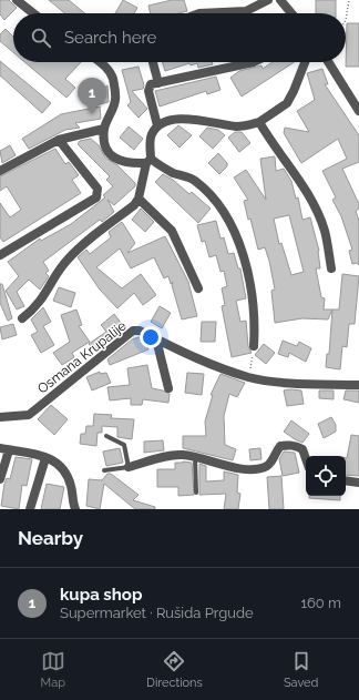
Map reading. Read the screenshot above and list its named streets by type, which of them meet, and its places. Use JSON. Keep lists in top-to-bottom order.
{
  "streets": {
    "street": ["Osmana Krupalije"]
  },
  "page": {
    "search": "Search here",
    "pins": "1",
    "heading": "Nearby",
    "list": [
      {
        "mark": "1",
        "name": "kupa shop",
        "note": "Supermarket · Rušida Prgude",
        "value": "160 m"
      }
    ],
    "nav": ["Map", "Directions", "Saved"]
  }
}
